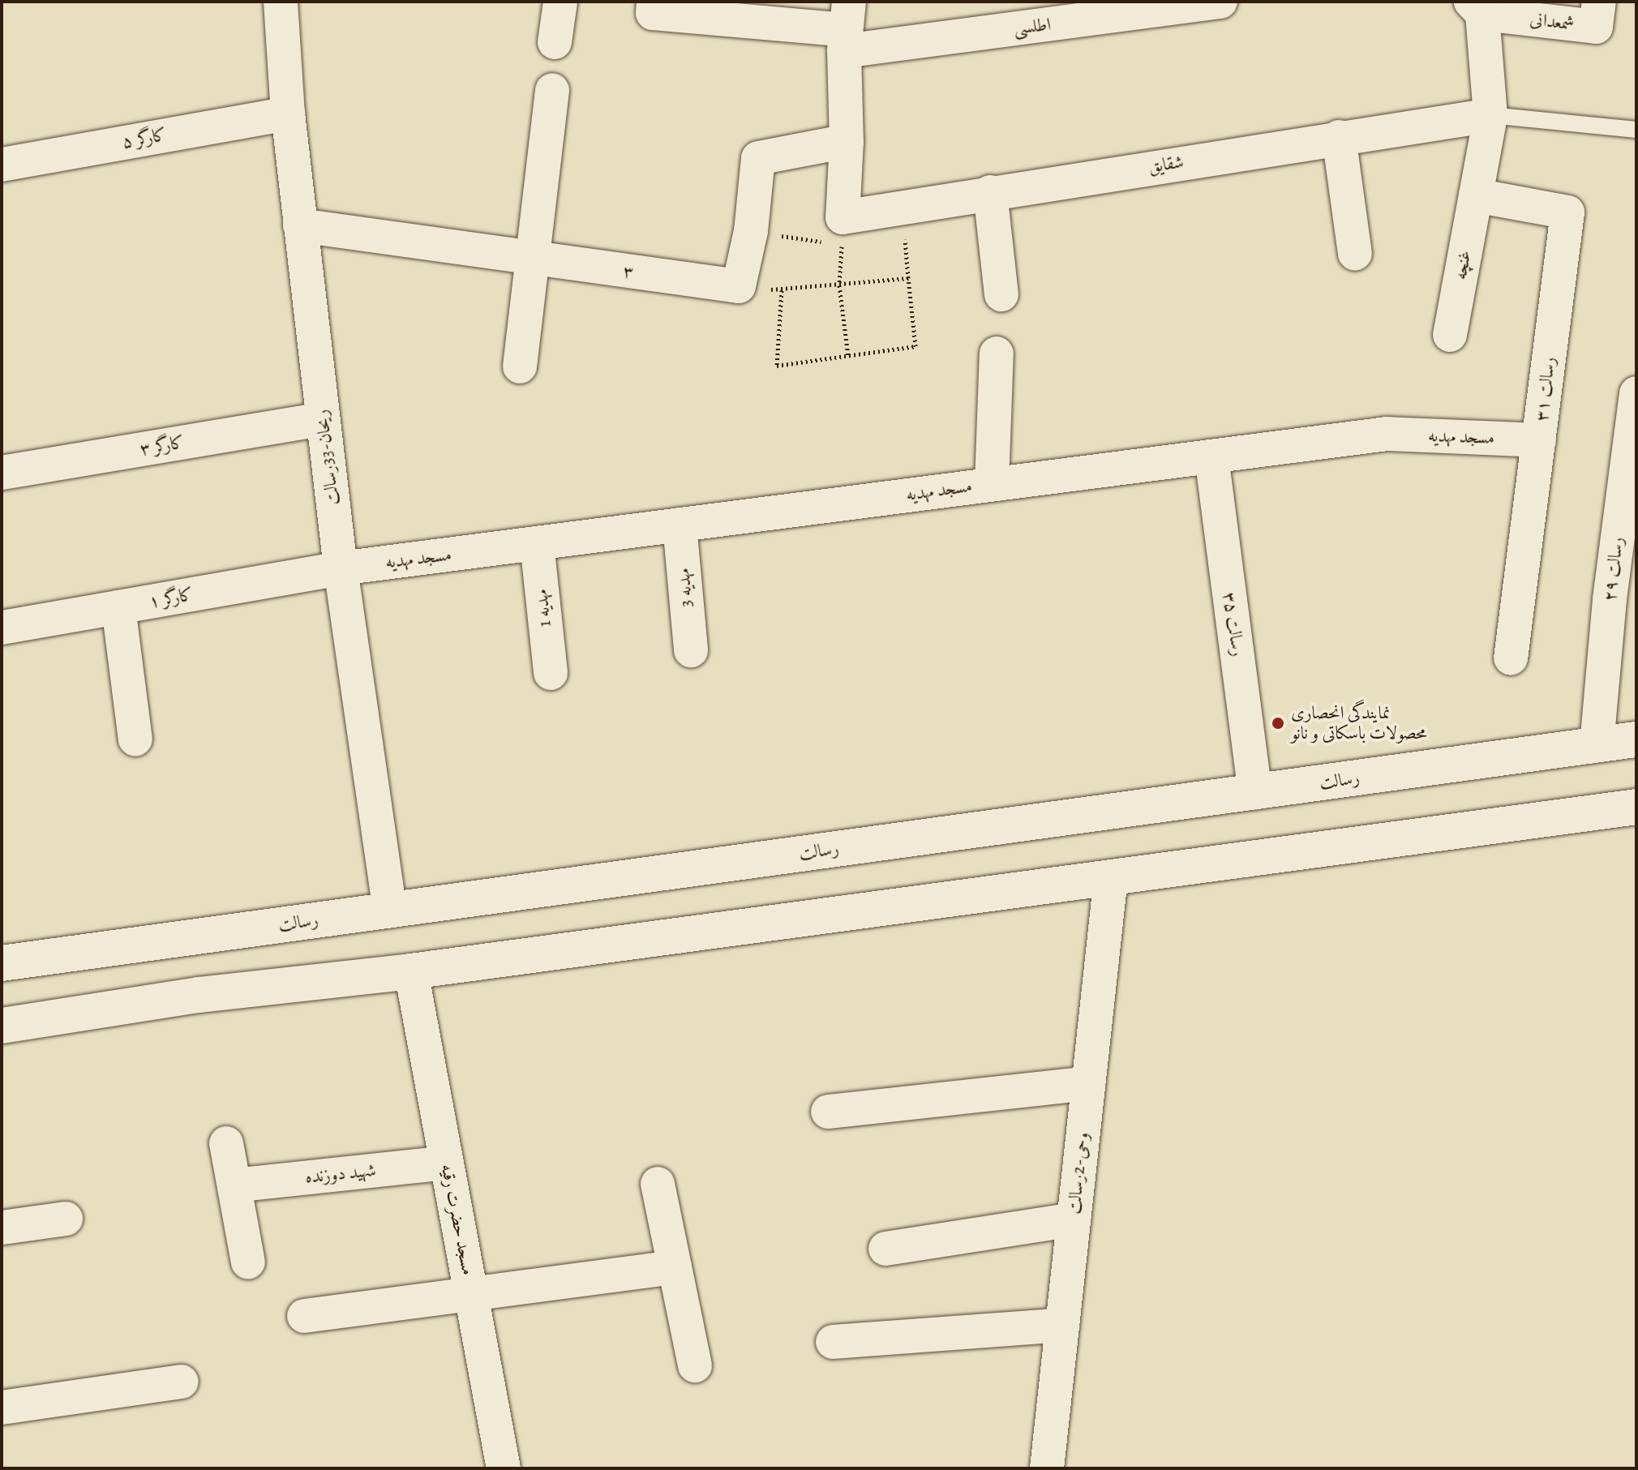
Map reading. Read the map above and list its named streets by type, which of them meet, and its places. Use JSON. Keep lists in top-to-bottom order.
{
  "streets": {
    "main road": ["رسالت"],
    "street": [
      "شمعدانی",
      "اطلسی",
      "کارگر ۵",
      "شقایق",
      "غنچه",
      "۳",
      "رسالت ۳۱",
      "مسجد مهدیه",
      "کارگر ۳",
      "ریحان-33رسالت",
      "رسالت ۲۹",
      "مهدیه 3",
      "کارگر ۱",
      "مهدیه 1",
      "رسالت ۳۵",
      "وحی-2رسالت",
      "شهید دوزنده",
      "مسجد حضرت رقیه"
    ]
  },
  "crossings": [
    ["شمعدانی", "غنچه"],
    ["کارگر ۵", "ریحان-33رسالت"],
    ["شقایق", "غنچه"],
    ["غنچه", "رسالت ۳۱"],
    ["۳", "ریحان-33رسالت"],
    ["رسالت ۳۱", "مسجد مهدیه"],
    ["مسجد مهدیه", "ریحان-33رسالت"],
    ["مسجد مهدیه", "مهدیه 3"],
    ["مسجد مهدیه", "کارگر ۱"],
    ["مسجد مهدیه", "مهدیه 1"],
    ["مسجد مهدیه", "رسالت ۳۵"],
    ["کارگر ۳", "ریحان-33رسالت"],
    ["ریحان-33رسالت", "کارگر ۱"],
    ["ریحان-33رسالت", "رسالت"],
    ["رسالت ۲۹", "رسالت"],
    ["رسالت ۳۵", "رسالت"],
    ["شهید دوزنده", "مسجد حضرت رقیه"]
  ],
  "places": ["نمایندگی انحصاری محصولات باسکاتی و نانو"]
}
